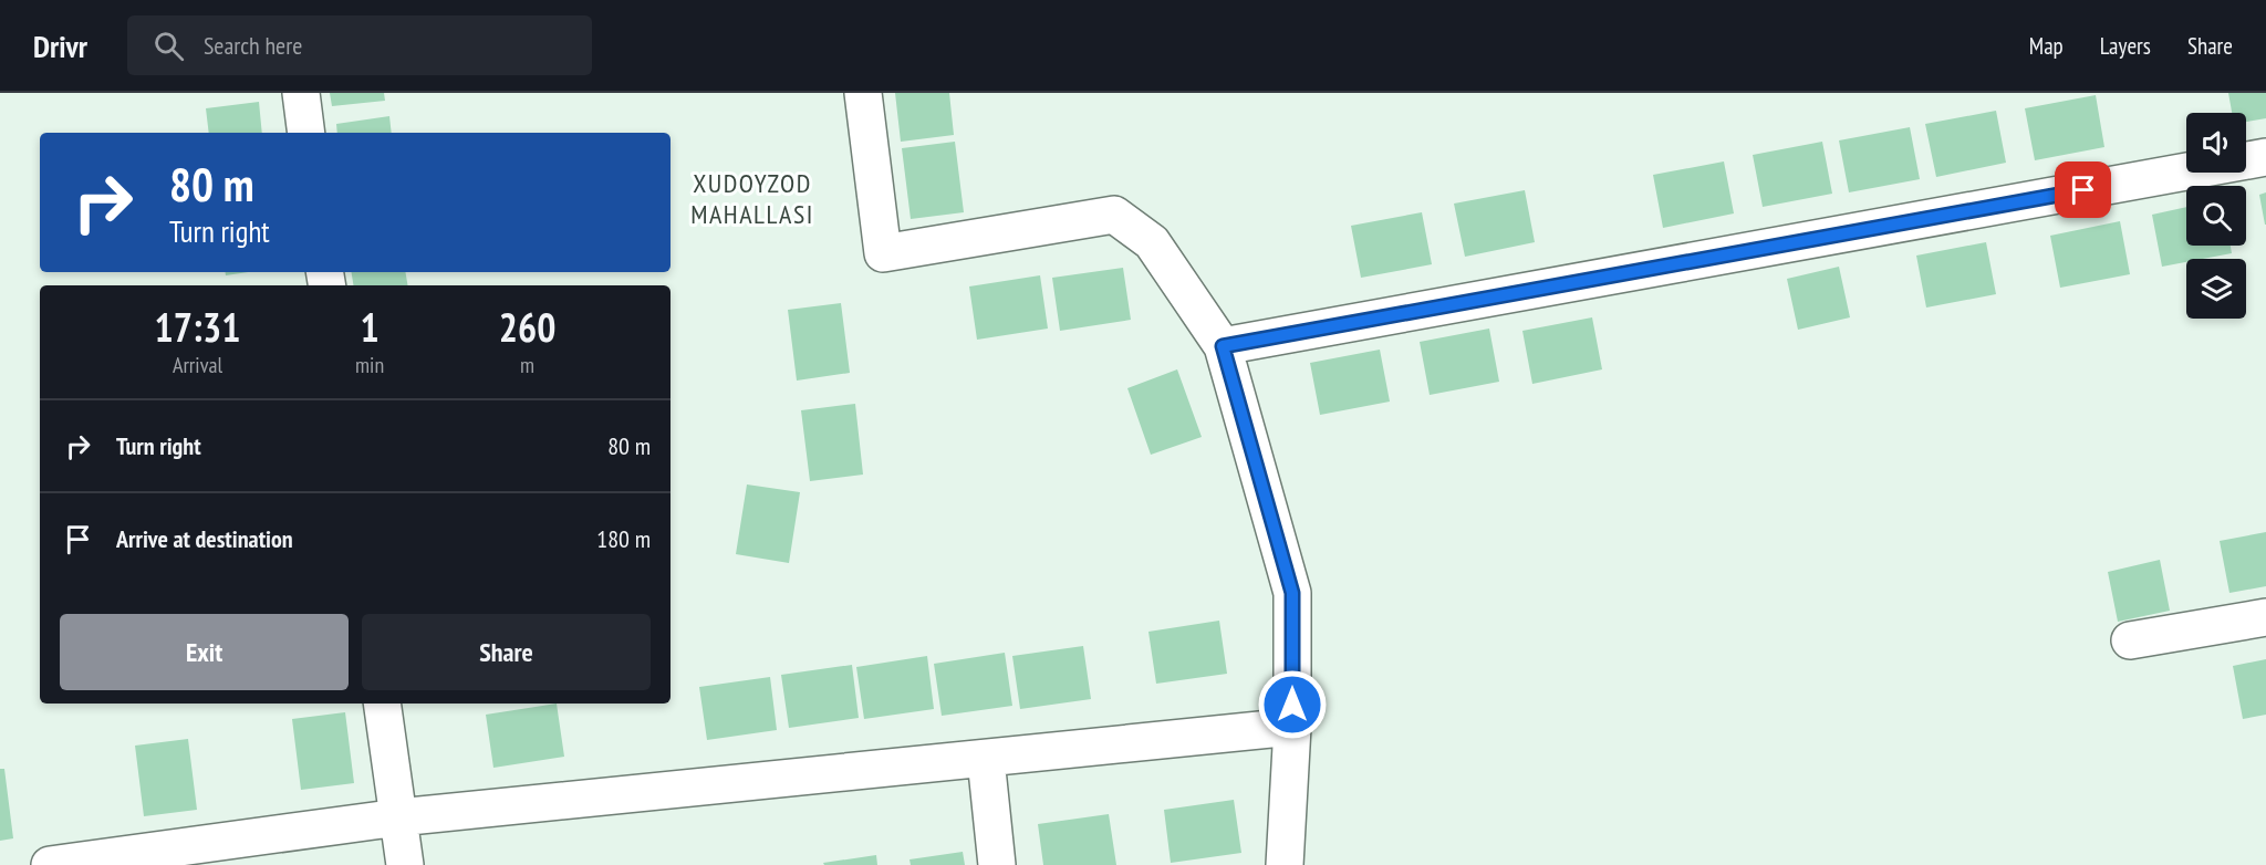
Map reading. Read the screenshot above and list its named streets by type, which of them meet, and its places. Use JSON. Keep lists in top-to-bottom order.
{
  "districts": ["XUDOYZOD MAHALLASI"],
  "page": {
    "header": "Drivr",
    "search": "Search here",
    "nav": ["Map", "Layers", "Share"],
    "turn": ["80 m", "Turn right"],
    "eta": [
      "17:31",
      "Arrival",
      "1",
      "min",
      "260",
      "m"
    ],
    "list": [
      {
        "name": "Turn right",
        "value": "80 m"
      },
      {
        "name": "Arrive at destination",
        "value": "180 m"
      }
    ],
    "buttons": ["Exit", "Share"]
  }
}
